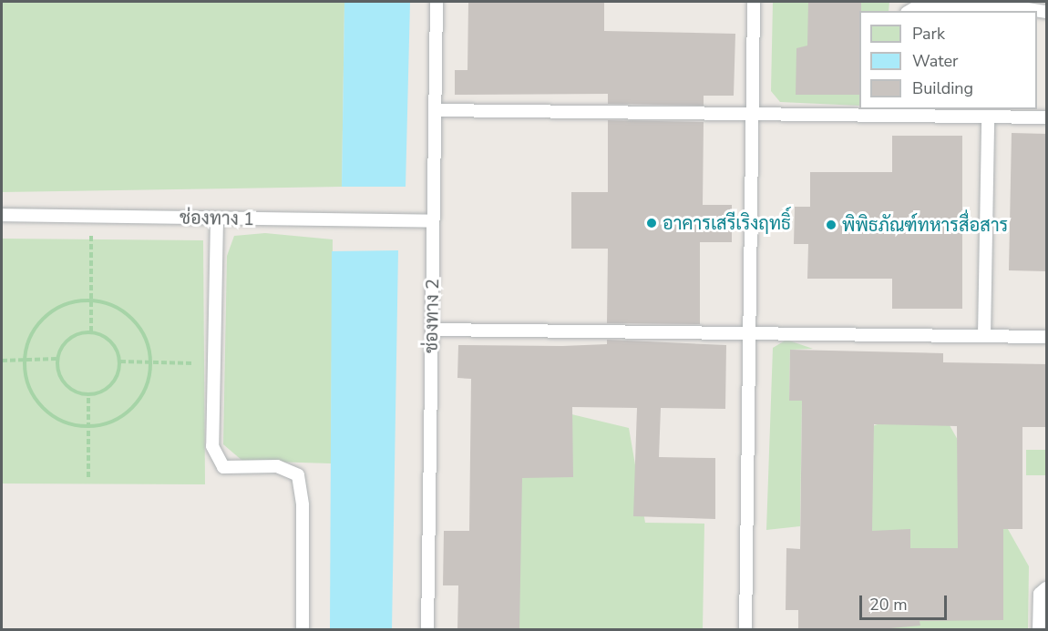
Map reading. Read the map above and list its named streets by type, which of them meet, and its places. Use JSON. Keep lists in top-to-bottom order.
{
  "streets": {
    "lane": ["ช่องทาง 1", "ช่องทาง 2"]
  },
  "crossings": [
    ["ช่องทาง 1", "ช่องทาง 2"]
  ],
  "places": ["อาคารเสรีเริงฤทธิ์", "พิพิธภัณฑ์ทหารสื่อสาร"],
  "legend": ["Park", "Water", "Building"],
  "scale_bar": "20 m"
}
